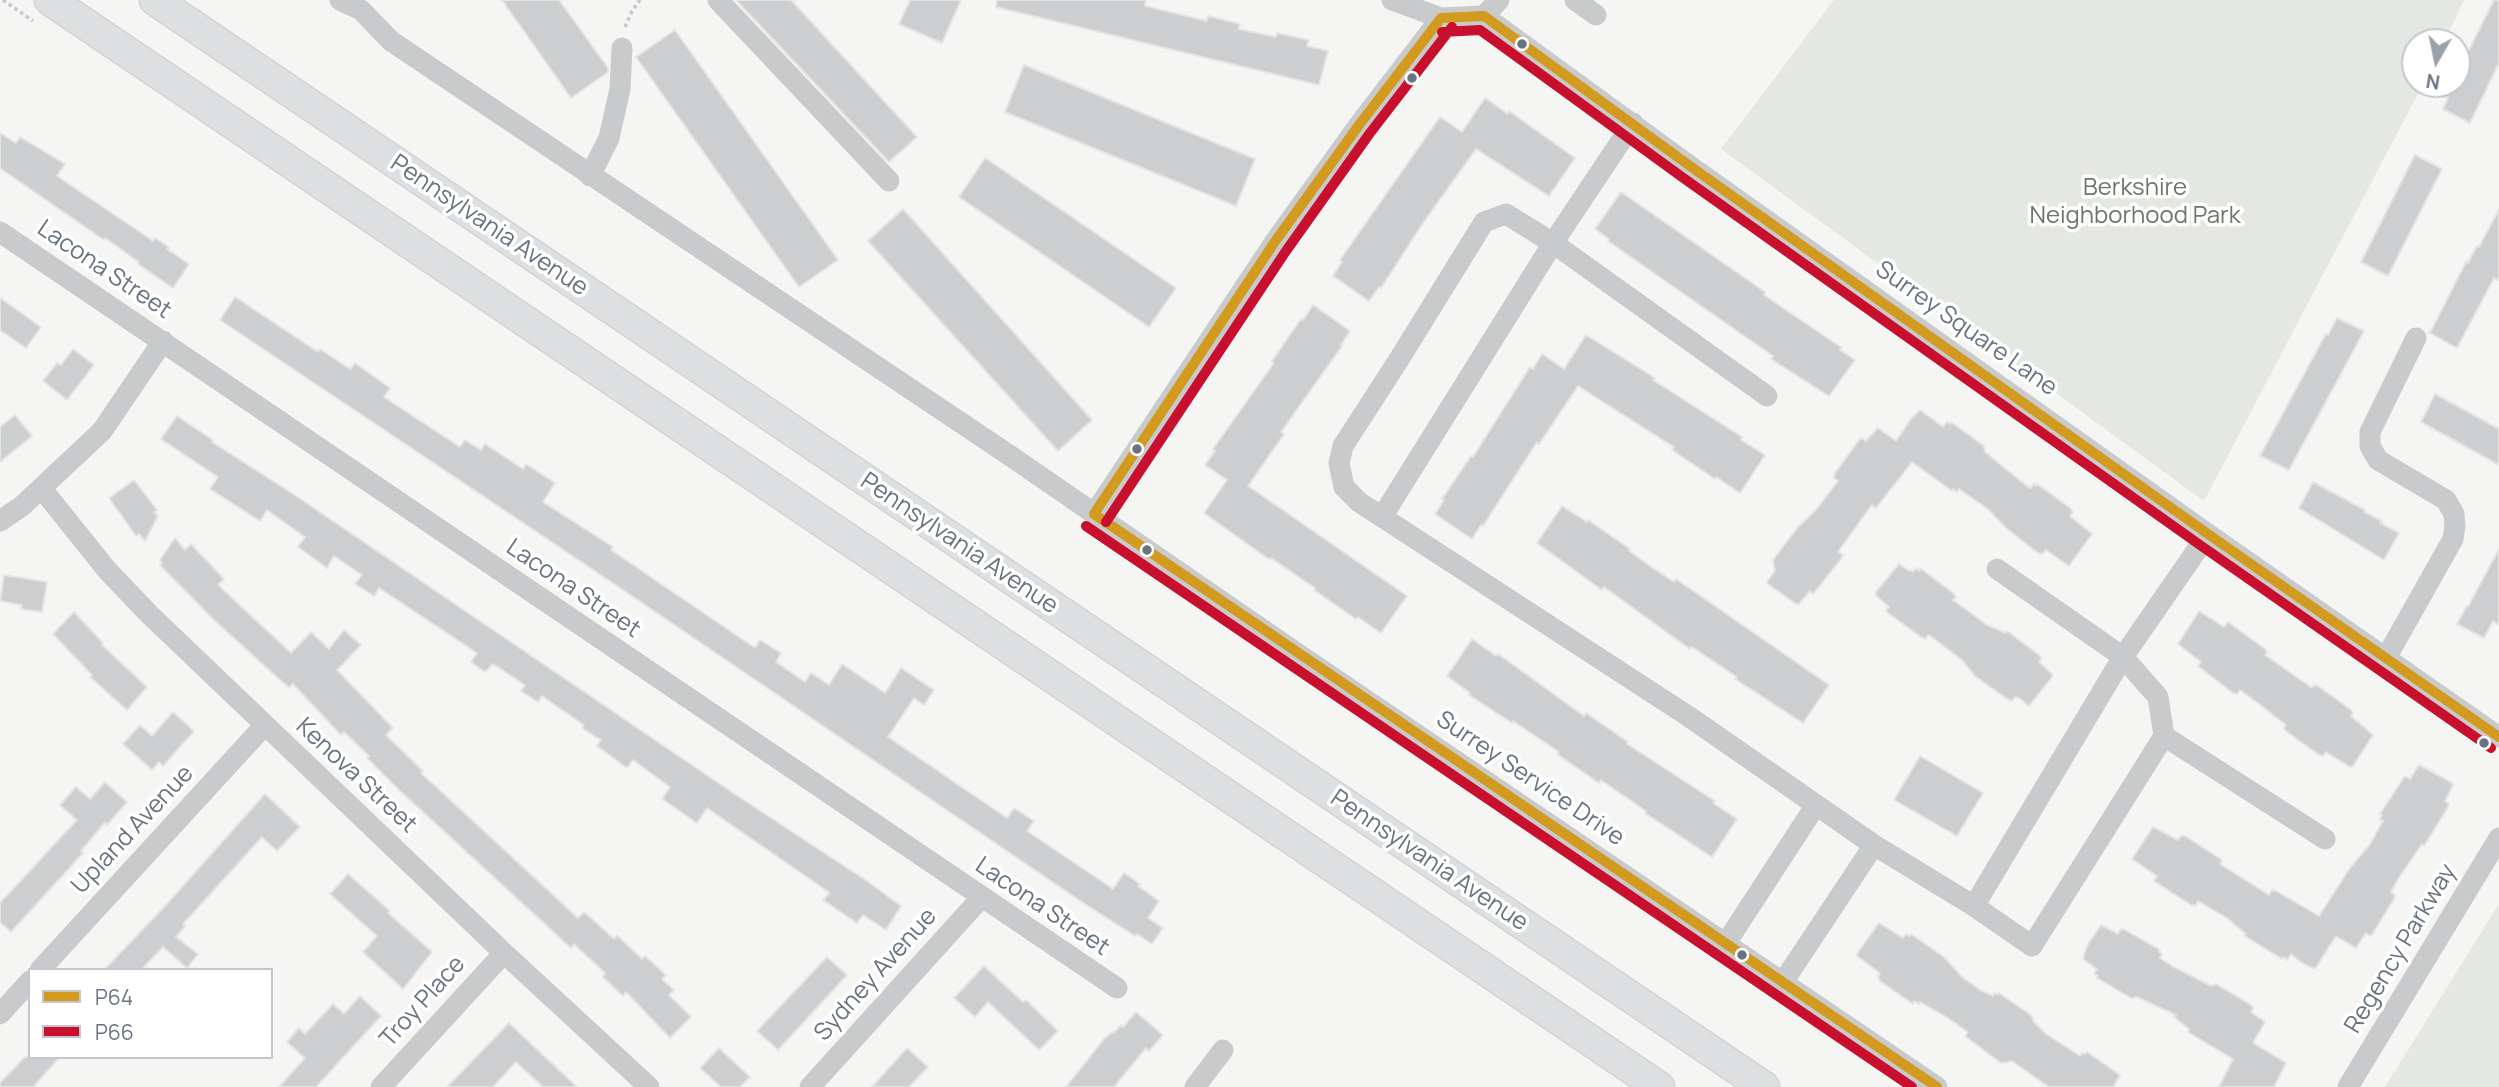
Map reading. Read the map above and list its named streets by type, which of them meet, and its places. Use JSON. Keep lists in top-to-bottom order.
{
  "streets": {
    "highway": ["Pennsylvania Avenue"],
    "street": [
      "Lacona Street",
      "Surrey Square Lane",
      "Kenova Street",
      "Surrey Service Drive",
      "Upland Avenue",
      "Regency Parkway",
      "Sydney Avenue",
      "Troy Place"
    ]
  },
  "crossings": [
    ["Lacona Street", "Sydney Avenue"],
    ["Kenova Street", "Upland Avenue"],
    ["Kenova Street", "Troy Place"]
  ],
  "parks": ["Berkshire Neighborhood Park"],
  "lines": ["transit line P64", "transit line P66"],
  "legend": ["P64", "P66"],
  "north": "bottom"
}
